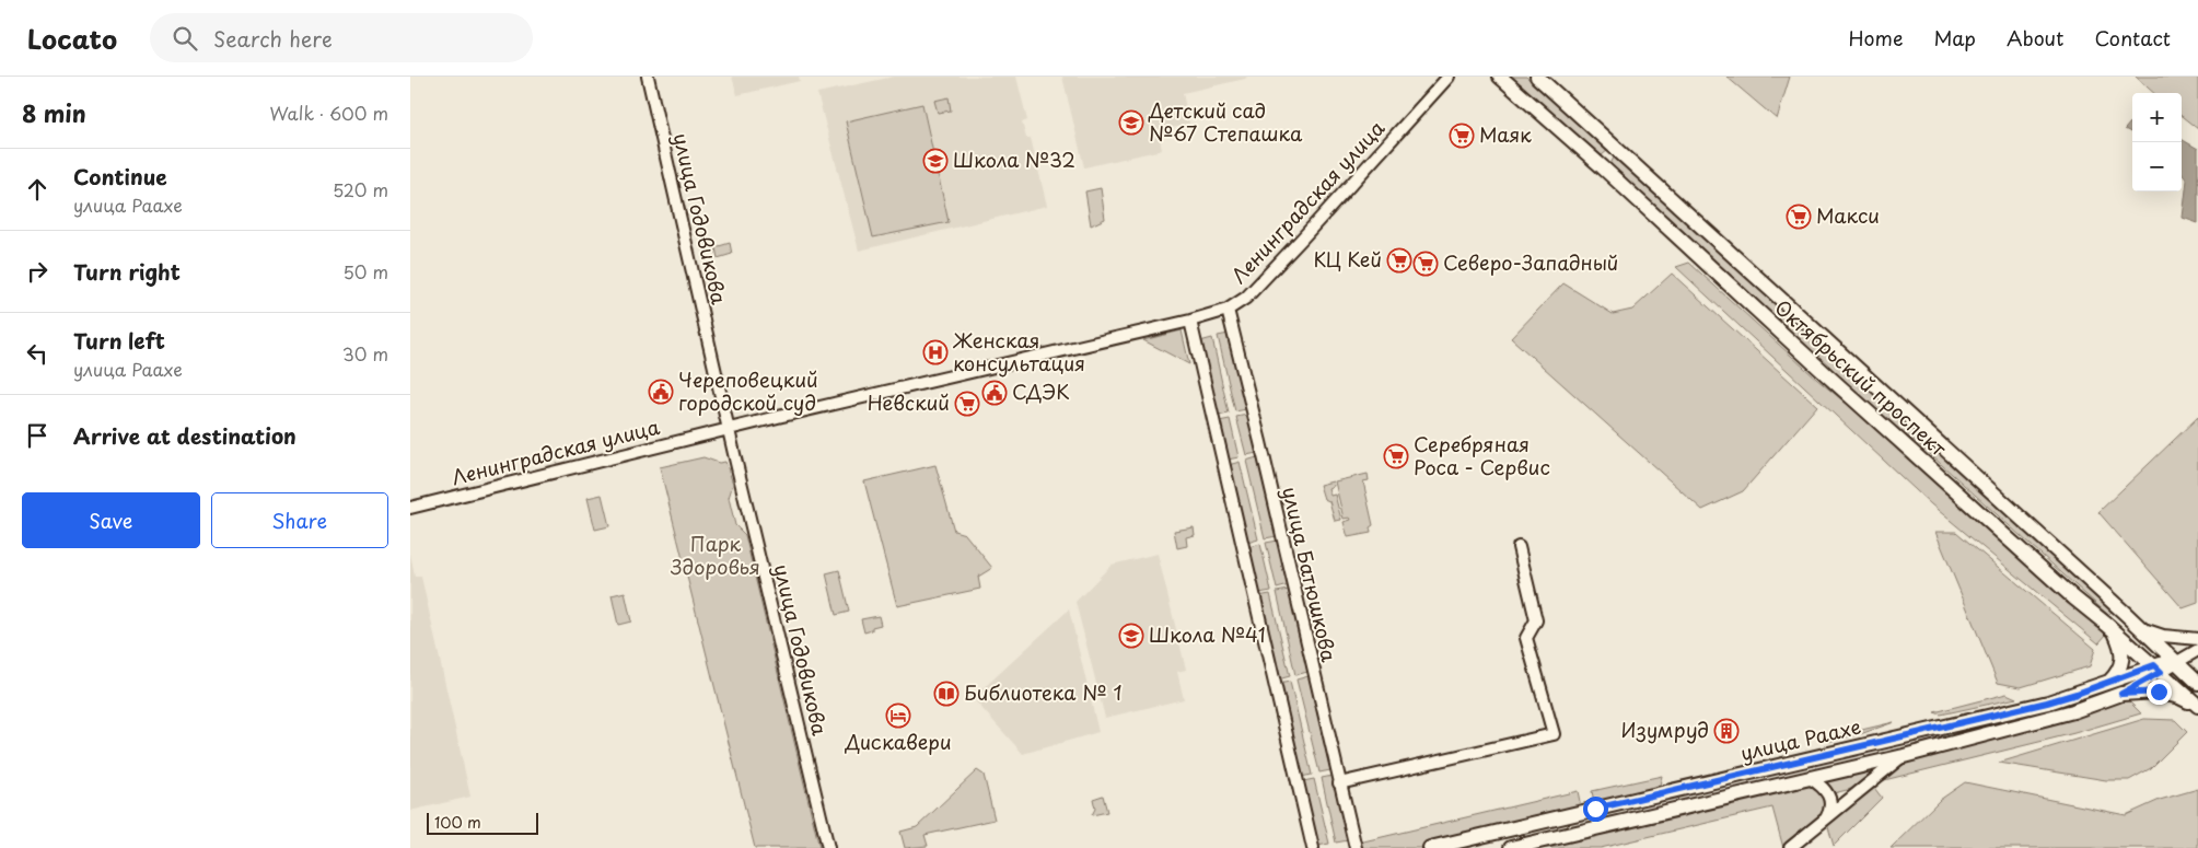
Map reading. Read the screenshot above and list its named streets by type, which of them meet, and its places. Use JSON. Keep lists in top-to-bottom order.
{
  "streets": {
    "main road": ["Октябрьский проспект", "улица Раахе"],
    "street": ["Ленинградская улица", "улица Годовикова", "улица Батюшкова"]
  },
  "crossings": [
    ["Ленинградская улица", "улица Годовикова"],
    ["Ленинградская улица", "улица Батюшкова"],
    ["Октябрьский проспект", "улица Раахе"]
  ],
  "parks": ["Парк Здоровья"],
  "places": {
    "school or university": ["Детский сад №67 Степашка", "Школа №32", "Школа №41"],
    "supermarket": [
      "Маяк",
      "Макси",
      "КЦ Кей",
      "Северо-Западный",
      "Невский",
      "Серебряная Роса - Сервис"
    ],
    "hospital": ["Женская консультация"],
    "public building": ["Череповецкий городской суд", "СДЭК"],
    "library": ["Библиотека № 1"],
    "hotel": ["Дискавери"],
    "building": ["Изумруд"]
  },
  "scale_bar": "100 m",
  "page": {
    "header": "Locato",
    "search": "Search here",
    "nav": [
      "Home",
      "Map",
      "About",
      "Contact"
    ],
    "heading": ["8 min", "Walk · 600 m"],
    "map_buttons": ["+", "−"],
    "list": [
      ["Continue", "улица Раахе", "520 m"],
      ["Turn right", "50 m"],
      ["Turn left", "улица Раахе", "30 m"],
      "Arrive at destination"
    ],
    "buttons": ["Save", "Share"],
    "scale": "100 m"
  }
}
